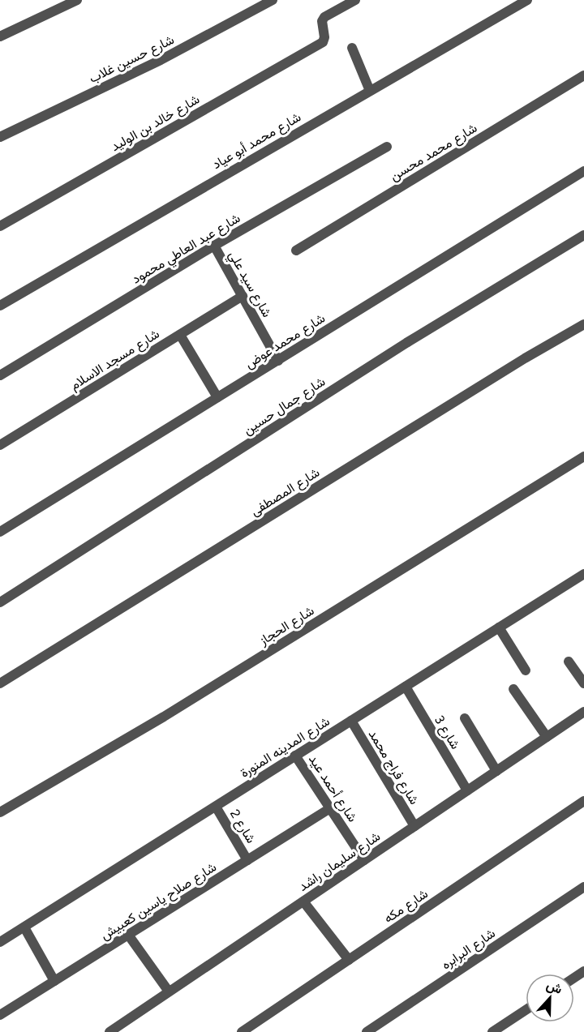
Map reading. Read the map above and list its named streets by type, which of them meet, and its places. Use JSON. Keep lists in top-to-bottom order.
{
  "streets": {
    "street": [
      "شارع حسين غلاب",
      "شارع خالد بن الوليد",
      "شارع محمد أبو عياد",
      "شارع محمد محسن",
      "شارع عبد العاطي محمود",
      "شارع سيد علي",
      "شارع محمد عوض",
      "شارع مسجد الاسلام",
      "شارع جمال حسين",
      "شارع المصطفى",
      "شارع الحجاز",
      "شارع 3",
      "شارع المدينه المنورة",
      "شارع فراج محمد",
      "شارع أحمد عيد",
      "شارع 2",
      "شارع سليمان راشد",
      "شارع صلاح ياسين كعبيش",
      "شارع مكه",
      "شارع البرابره"
    ]
  },
  "crossings": [
    ["شارع عبد العاطي محمود", "شارع سيد علي"],
    ["شارع سيد علي", "شارع محمد عوض"],
    ["شارع سيد علي", "شارع مسجد الاسلام"],
    ["شارع 3", "شارع المدينه المنورة"],
    ["شارع 3", "شارع سليمان راشد"],
    ["شارع المدينه المنورة", "شارع فراج محمد"],
    ["شارع المدينه المنورة", "شارع أحمد عيد"],
    ["شارع المدينه المنورة", "شارع 2"],
    ["شارع فراج محمد", "شارع سليمان راشد"],
    ["شارع أحمد عيد", "شارع سليمان راشد"],
    ["شارع أحمد عيد", "شارع صلاح ياسين كعبيش"],
    ["شارع 2", "شارع صلاح ياسين كعبيش"]
  ],
  "north": "top"
}
